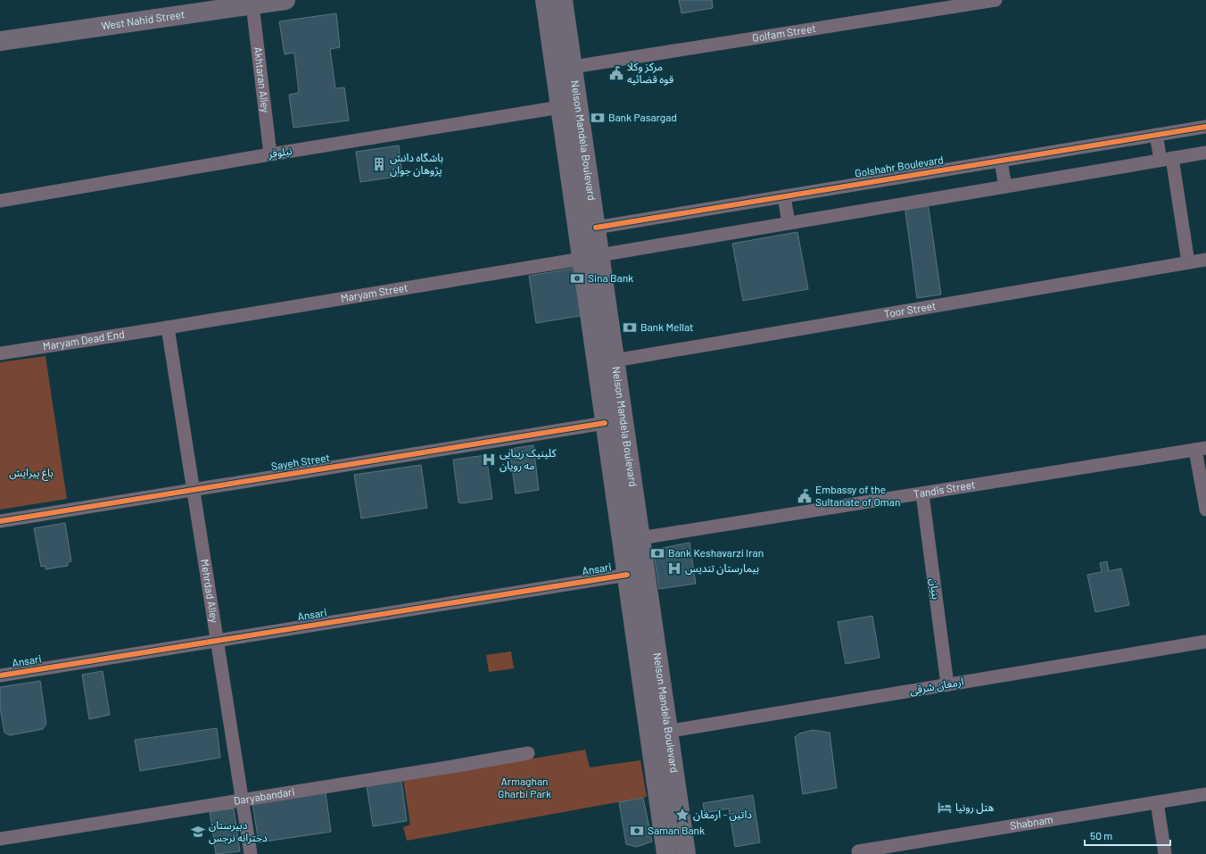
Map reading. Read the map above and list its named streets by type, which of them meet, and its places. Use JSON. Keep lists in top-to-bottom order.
{
  "streets": {
    "main road": ["West Nahid Street", "Nelson Mandela Boulevard"],
    "street": [
      "Golfam Street",
      "Akhtaran Alley",
      "نیلوفر",
      "Golshahr Boulevard",
      "Maryam Street",
      "Toor Street",
      "Maryam Dead End",
      "Sayeh Street",
      "Tandis Street",
      "Ansari",
      "بنیان",
      "Mehrdad Alley",
      "ارمغان شرقی",
      "Daryabandari",
      "Shabnam"
    ]
  },
  "crossings": [
    ["West Nahid Street", "Akhtaran Alley"],
    ["Golfam Street", "Nelson Mandela Boulevard"],
    ["Akhtaran Alley", "نیلوفر"],
    ["Nelson Mandela Boulevard", "نیلوفر"],
    ["Nelson Mandela Boulevard", "Golshahr Boulevard"],
    ["Nelson Mandela Boulevard", "Maryam Street"],
    ["Nelson Mandela Boulevard", "Toor Street"],
    ["Nelson Mandela Boulevard", "Sayeh Street"],
    ["Nelson Mandela Boulevard", "Tandis Street"],
    ["Nelson Mandela Boulevard", "Ansari"],
    ["Nelson Mandela Boulevard", "ارمغان شرقی"],
    ["Maryam Street", "Maryam Dead End"],
    ["Maryam Street", "Mehrdad Alley"],
    ["Maryam Dead End", "Mehrdad Alley"],
    ["Sayeh Street", "Mehrdad Alley"],
    ["Tandis Street", "بنیان"],
    ["Ansari", "Mehrdad Alley"],
    ["بنیان", "ارمغان شرقی"],
    ["Mehrdad Alley", "Daryabandari"]
  ],
  "parks": ["باغ پیرایش", "Armaghan Gharbi Park"],
  "places": {
    "public building": ["مرکز وکلا قوه قضائیه", "Embassy of the Sultanate of Oman"],
    "bank": [
      "Bank Pasargad",
      "Sina Bank",
      "Bank Mellat",
      "Bank Keshavarzi Iran",
      "Saman Bank"
    ],
    "building": ["باشگاه دانش پژوهان جوان"],
    "hospital": ["کلینیک زیبایی مه رویان", "بیمارستان تندیس"],
    "hotel": ["هتل رونیا"],
    "place": ["داتین - ارمغان"],
    "school or university": ["دبیرستان دخترانه نرجس"]
  },
  "scale_bar": "50 m"
}
